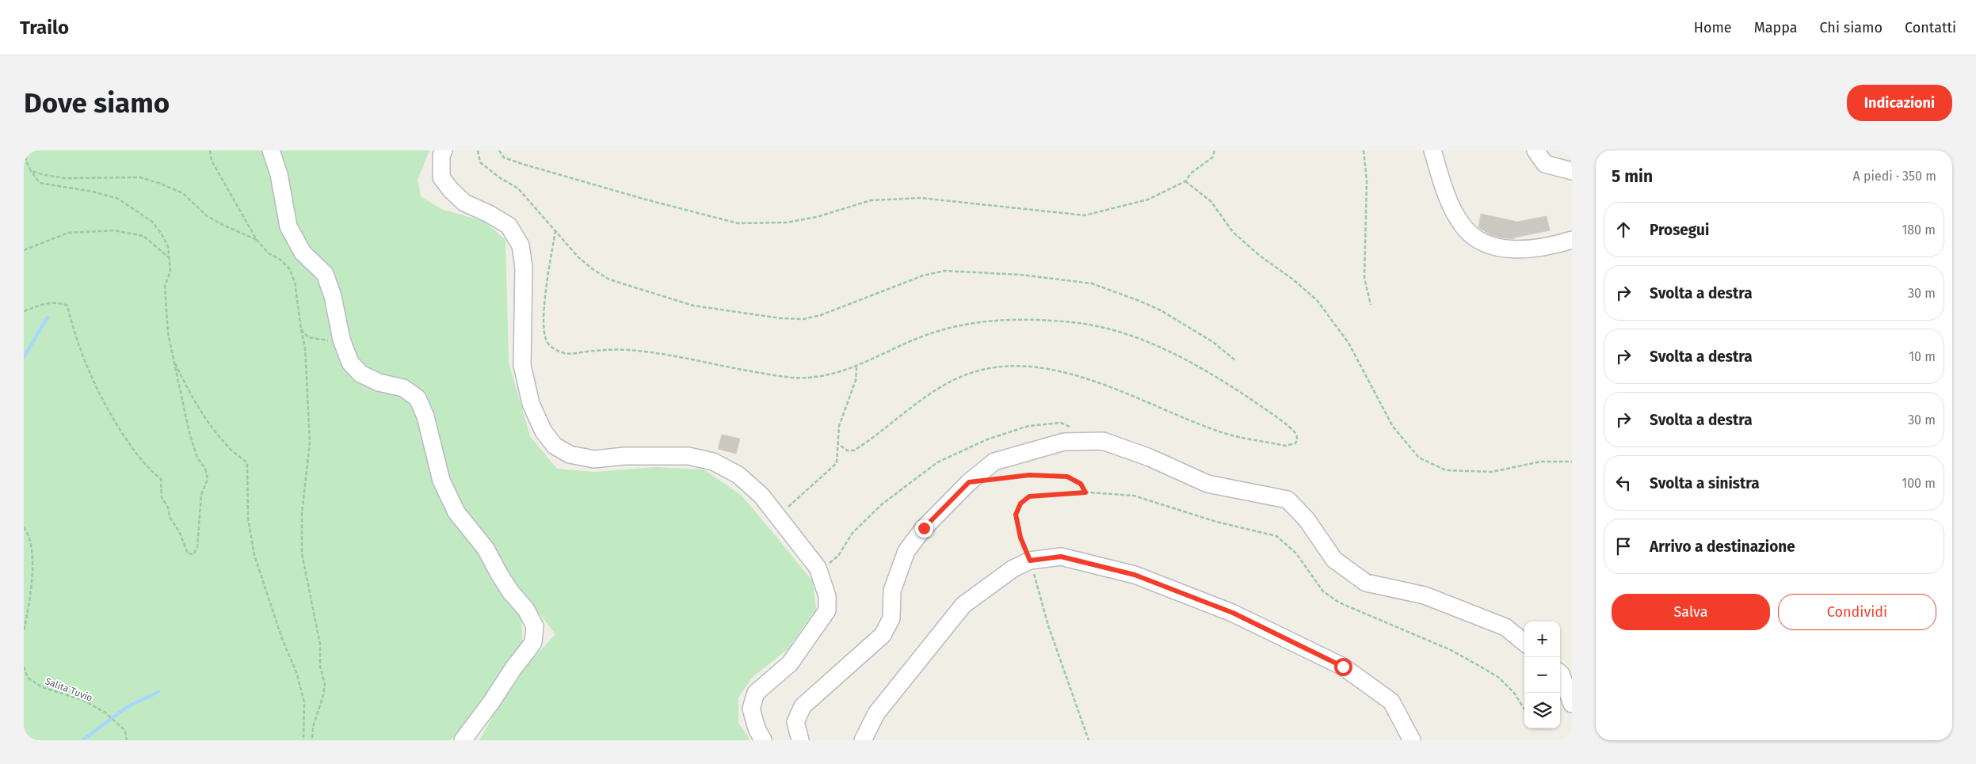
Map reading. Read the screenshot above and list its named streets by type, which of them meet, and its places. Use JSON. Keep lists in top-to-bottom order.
{
  "streets": {
    "path": ["Salita Tuvio"]
  },
  "page": {
    "header": "Trailo",
    "nav": [
      "Home",
      "Mappa",
      "Chi siamo",
      "Contatti"
    ],
    "buttons": [
      "Indicazioni",
      ["Salva", "Condividi"]
    ],
    "title": "Dove siamo",
    "heading": ["5 min", "A piedi · 350 m"],
    "list": [
      ["Prosegui", "180 m"],
      ["Svolta a destra", "30 m"],
      ["Svolta a destra", "10 m"],
      ["Svolta a destra", "30 m"],
      ["Svolta a sinistra", "100 m"],
      "Arrivo a destinazione"
    ],
    "map_buttons": ["+", "−"]
  }
}
